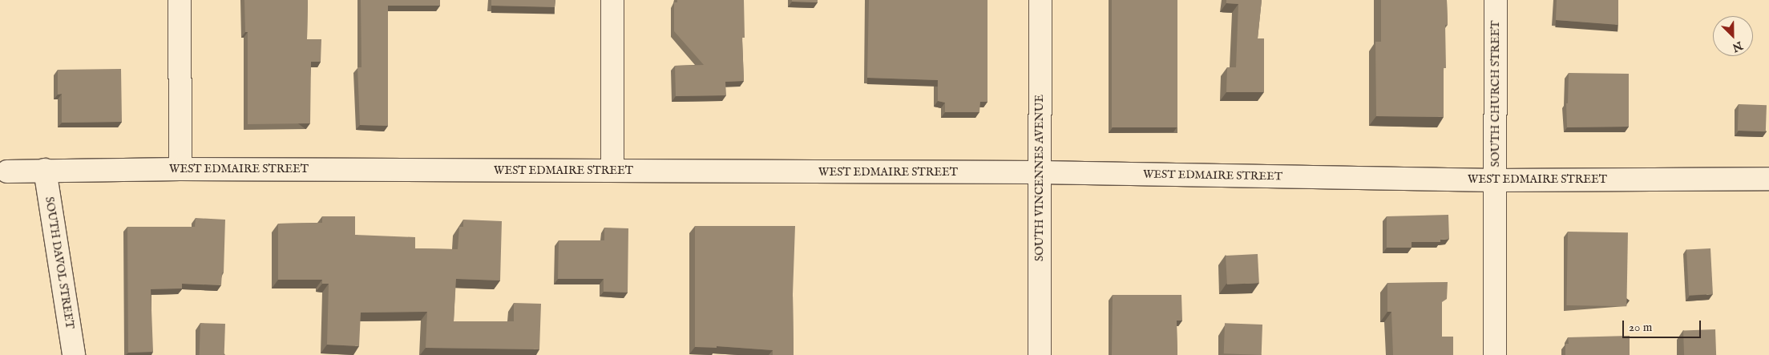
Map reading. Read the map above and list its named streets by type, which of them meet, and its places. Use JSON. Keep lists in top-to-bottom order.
{
  "streets": {
    "street": [
      "SOUTH CHURCH STREET",
      "WEST EDMAIRE STREET",
      "SOUTH VINCENNES AVENUE",
      "SOUTH DAVOL STREET"
    ]
  },
  "crossings": [
    ["SOUTH CHURCH STREET", "WEST EDMAIRE STREET"],
    ["WEST EDMAIRE STREET", "SOUTH VINCENNES AVENUE"],
    ["WEST EDMAIRE STREET", "SOUTH DAVOL STREET"]
  ],
  "scale_bar": "20 m",
  "north": "bottom right"
}
